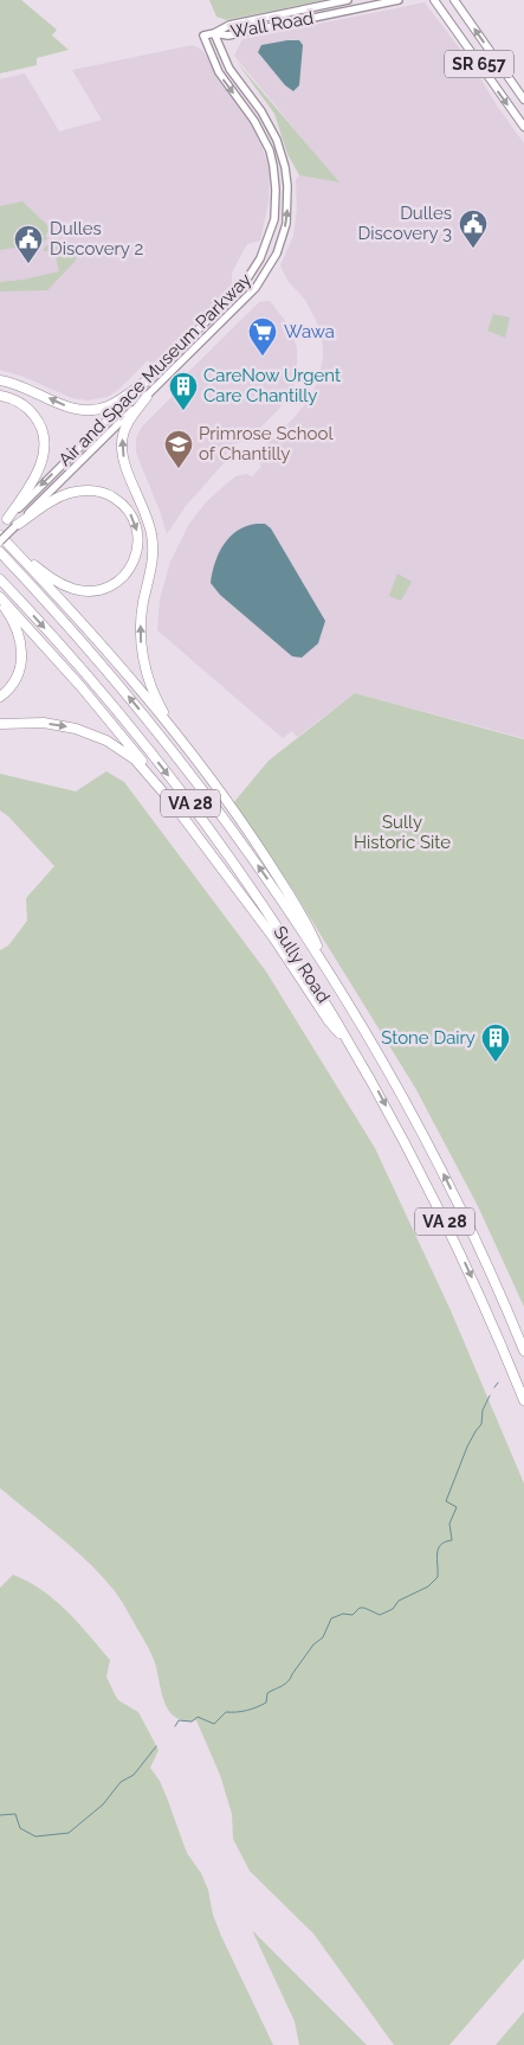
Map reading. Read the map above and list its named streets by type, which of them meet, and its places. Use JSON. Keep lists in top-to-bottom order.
{
  "streets": {
    "highway": ["VA 28", "Sully Road"],
    "main road": ["Wall Road", "SR 657", "Air and Space Museum Parkway"]
  },
  "crossings": [
    ["Wall Road", "Air and Space Museum Parkway"]
  ],
  "parks": ["Sully Historic Site"],
  "places": {
    "public building": ["Dulles Discovery 3", "Dulles Discovery 2"],
    "supermarket": ["Wawa"],
    "building": ["CareNow Urgent Care Chantilly", "Stone Dairy"],
    "school or university": ["Primrose School of Chantilly"]
  }
}
